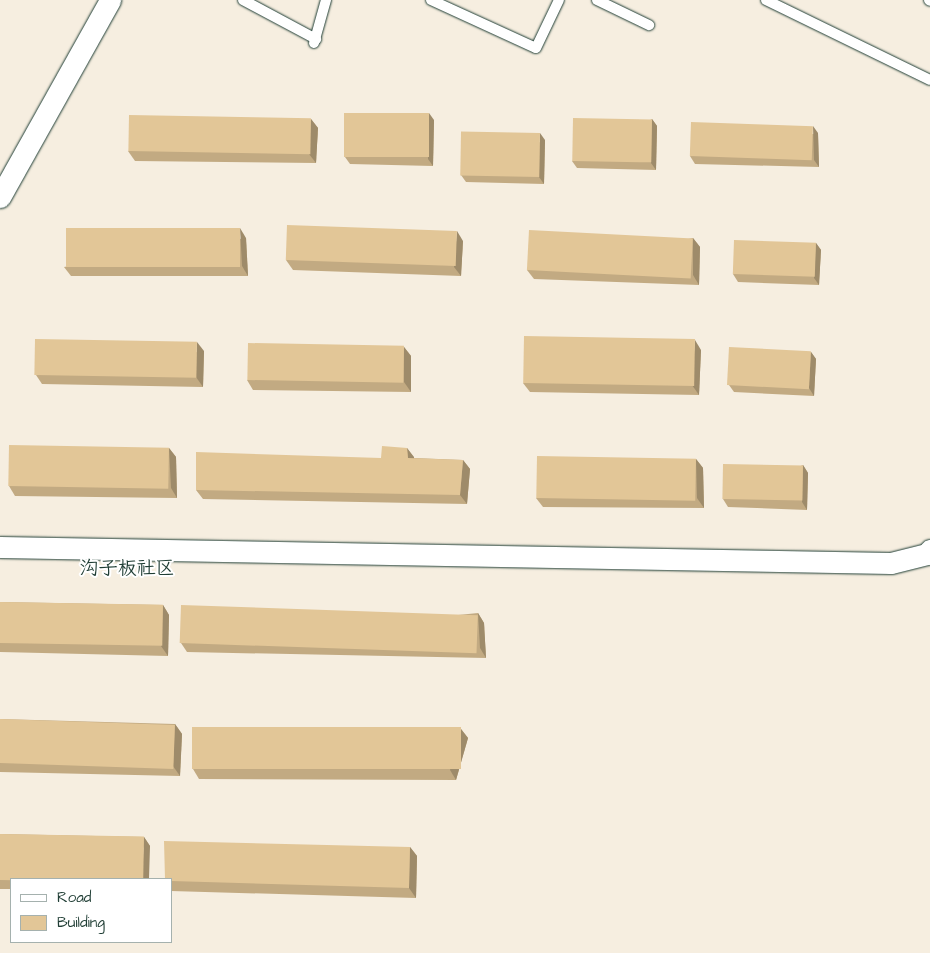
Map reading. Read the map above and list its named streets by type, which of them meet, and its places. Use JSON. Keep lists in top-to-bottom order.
{
  "districts": ["沟子板社区"],
  "legend": ["Road", "Building"]
}
